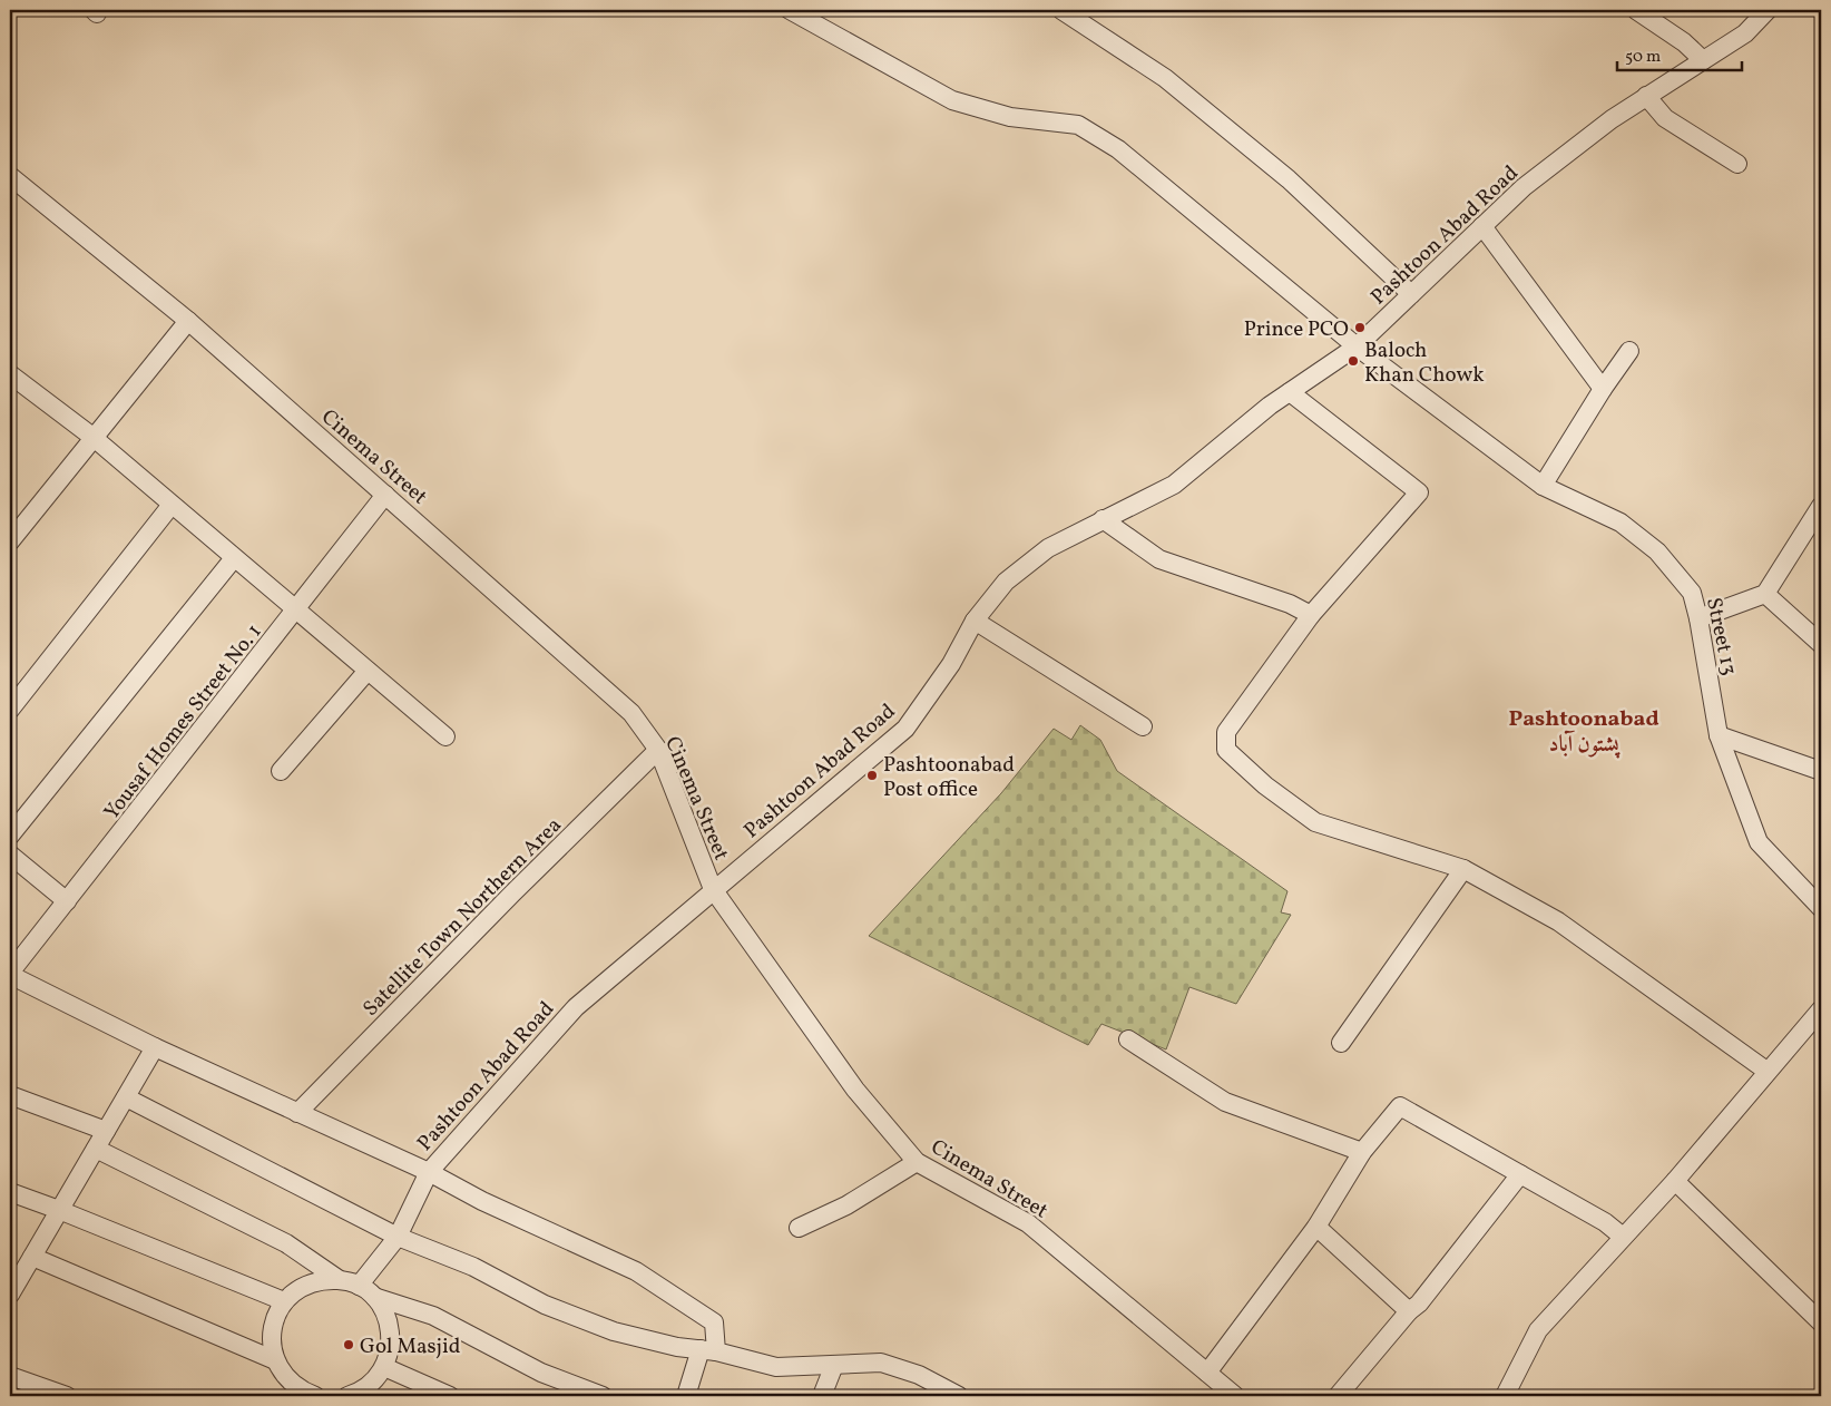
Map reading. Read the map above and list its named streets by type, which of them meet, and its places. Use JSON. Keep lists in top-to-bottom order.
{
  "streets": {
    "street": [
      "Pashtoon Abad Road",
      "Cinema Street",
      "Street 13",
      "Yousaf Homes Street No. 1",
      "Satellite Town Northern Area"
    ]
  },
  "crossings": [
    ["Pashtoon Abad Road", "Cinema Street"],
    ["Pashtoon Abad Road", "Street 13"],
    ["Cinema Street", "Yousaf Homes Street No. 1"],
    ["Cinema Street", "Satellite Town Northern Area"]
  ],
  "districts": ["Pashtoonabad پشتون آباد"],
  "places": [
    "Prince PCO",
    "Baloch Khan Chowk",
    "Pashtoonabad Post office",
    "Gol Masjid"
  ],
  "scale_bar": "50 m"
}
